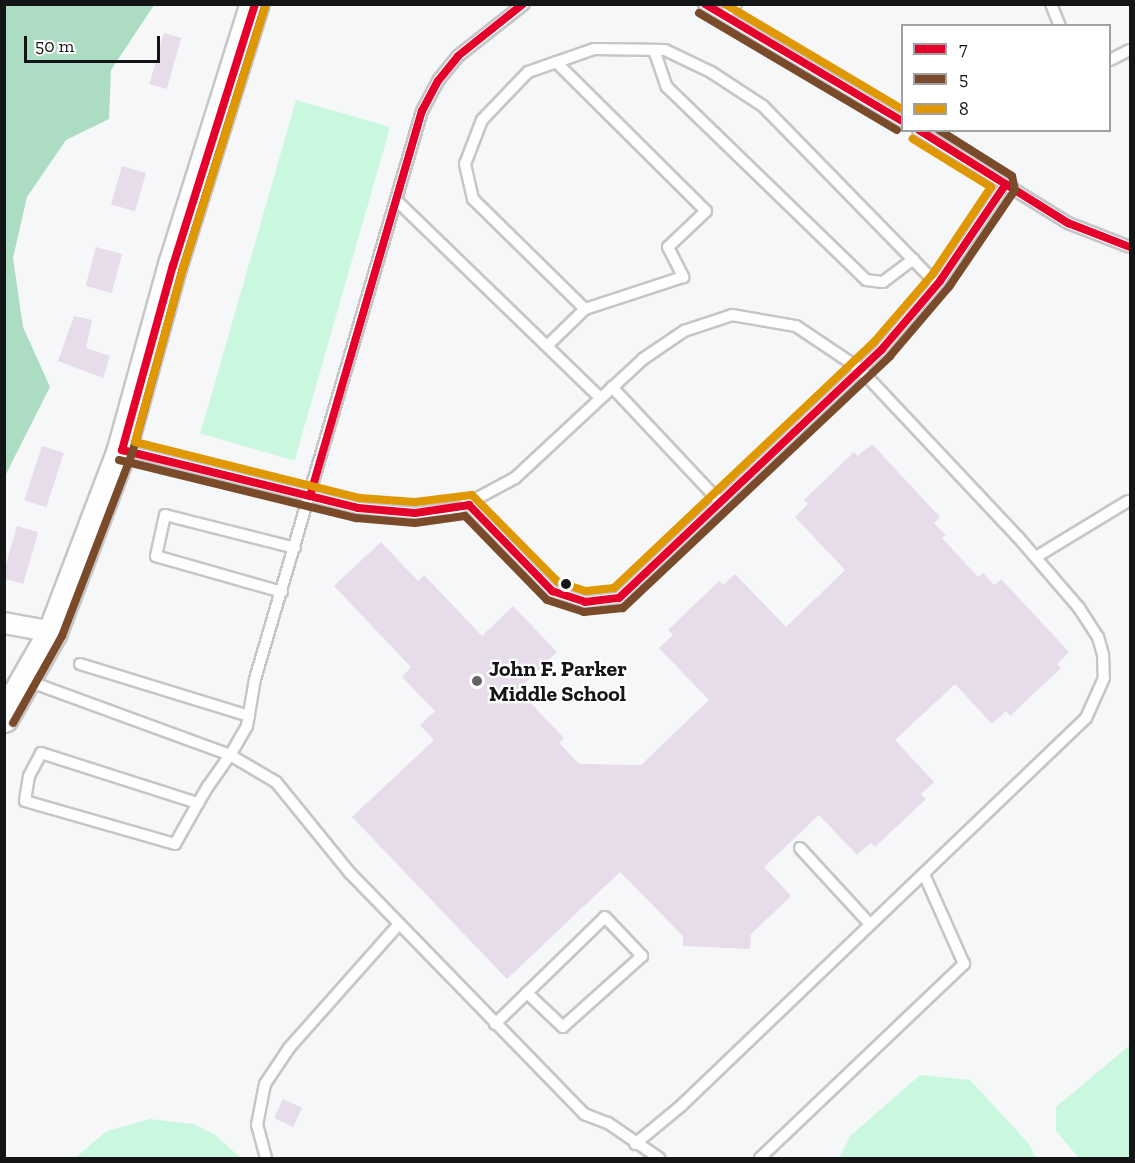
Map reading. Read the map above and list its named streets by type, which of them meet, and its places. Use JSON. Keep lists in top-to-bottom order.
{
  "places": ["John F. Parker Middle School"],
  "lines": ["transit line 7", "transit line 8", "transit line 5"],
  "legend": ["7", "5", "8"],
  "scale_bar": "50 m"
}
